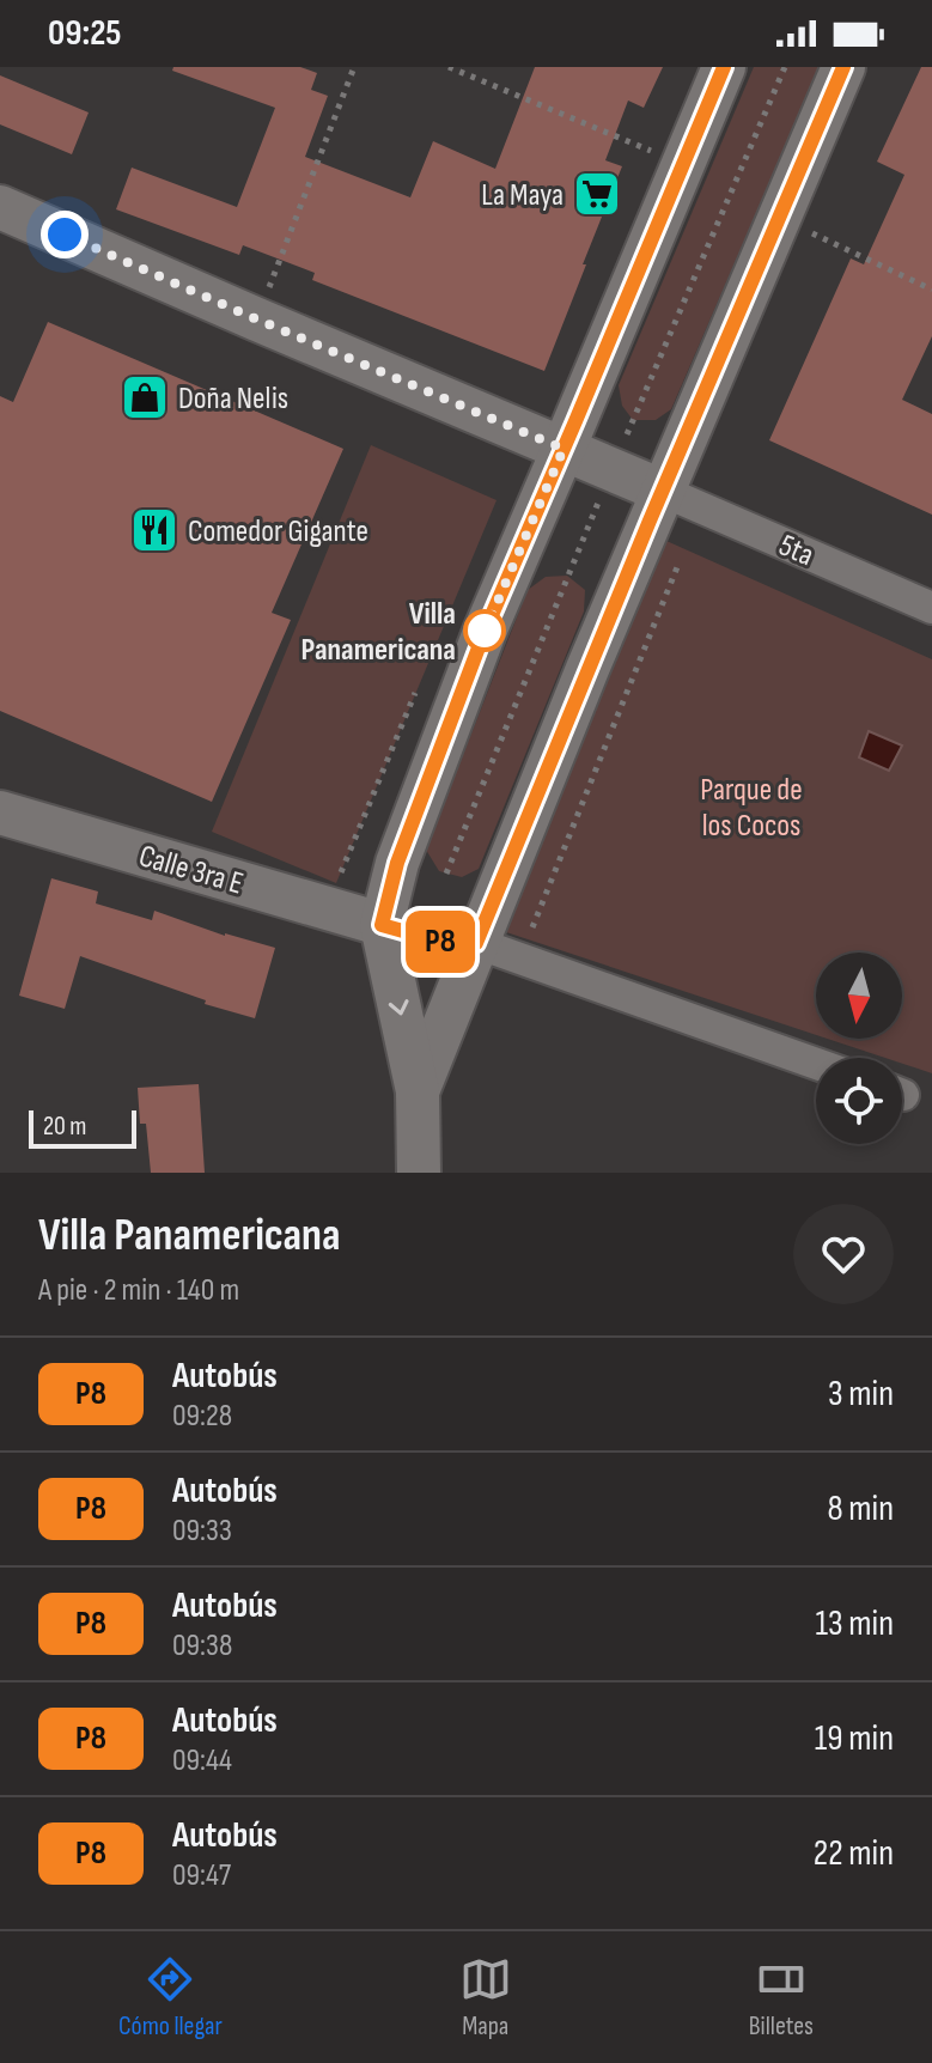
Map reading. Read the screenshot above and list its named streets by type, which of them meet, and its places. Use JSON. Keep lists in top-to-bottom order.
{
  "streets": {
    "street": ["5ta", "Calle 3ra E"]
  },
  "parks": ["Parque de los Cocos"],
  "places": {
    "supermarket": ["La Maya"],
    "shop": ["Doña Nelis"],
    "restaurant": ["Comedor Gigante"],
    "other": ["Villa Panamericana"]
  },
  "lines": ["bus line P8"],
  "scale_bar": "20 m",
  "north": "bottom",
  "page": {
    "status": "09:25",
    "on_map": "P8",
    "scale": "20 m",
    "heading": ["Villa Panamericana", "A pie · 2 min · 140 m"],
    "list": [
      {
        "mark": "P8",
        "name": "Autobús",
        "note": "09:28",
        "value": "3 min"
      },
      {
        "mark": "P8",
        "name": "Autobús",
        "note": "09:33",
        "value": "8 min"
      },
      {
        "mark": "P8",
        "name": "Autobús",
        "note": "09:38",
        "value": "13 min"
      },
      {
        "mark": "P8",
        "name": "Autobús",
        "note": "09:44",
        "value": "19 min"
      },
      {
        "mark": "P8",
        "name": "Autobús",
        "note": "09:47",
        "value": "22 min"
      }
    ],
    "tabs": ["Cómo llegar", "Mapa", "Billetes"]
  }
}
